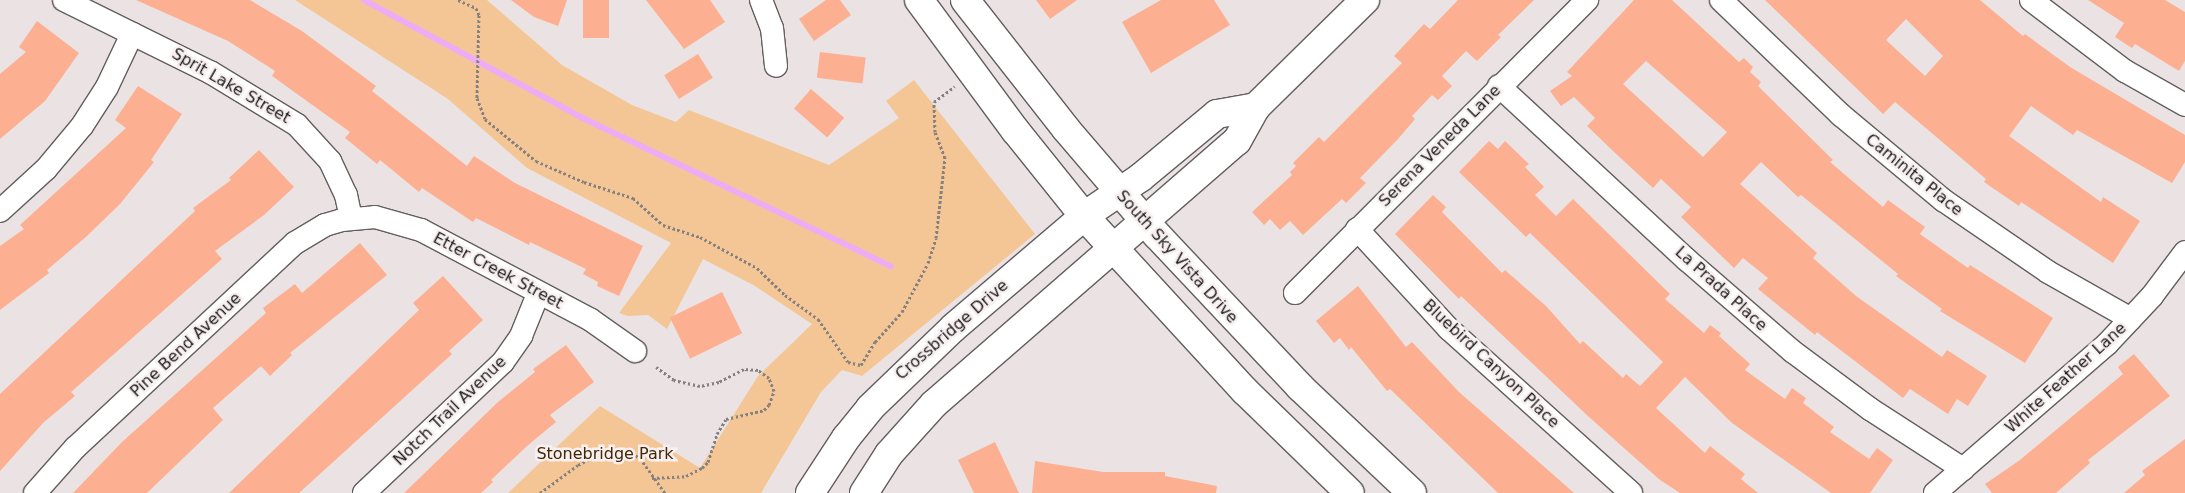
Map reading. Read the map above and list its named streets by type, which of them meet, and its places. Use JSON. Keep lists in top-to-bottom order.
{
  "streets": {
    "main road": ["South Sky Vista Drive", "Crossbridge Drive"],
    "street": [
      "Sprit Lake Street",
      "Serena Veneda Lane",
      "Caminita Place",
      "Etter Creek Street",
      "La Prada Place",
      "Pine Bend Avenue",
      "Bluebird Canyon Place",
      "White Feather Lane",
      "Notch Trail Avenue"
    ]
  },
  "crossings": [
    ["Sprit Lake Street", "Etter Creek Street"],
    ["Sprit Lake Street", "Pine Bend Avenue"],
    ["Serena Veneda Lane", "La Prada Place"],
    ["Serena Veneda Lane", "Bluebird Canyon Place"],
    ["Caminita Place", "White Feather Lane"],
    ["South Sky Vista Drive", "Crossbridge Drive"],
    ["Etter Creek Street", "Pine Bend Avenue"],
    ["Etter Creek Street", "Notch Trail Avenue"],
    ["La Prada Place", "White Feather Lane"]
  ],
  "parks": ["Stonebridge Park"]
}
